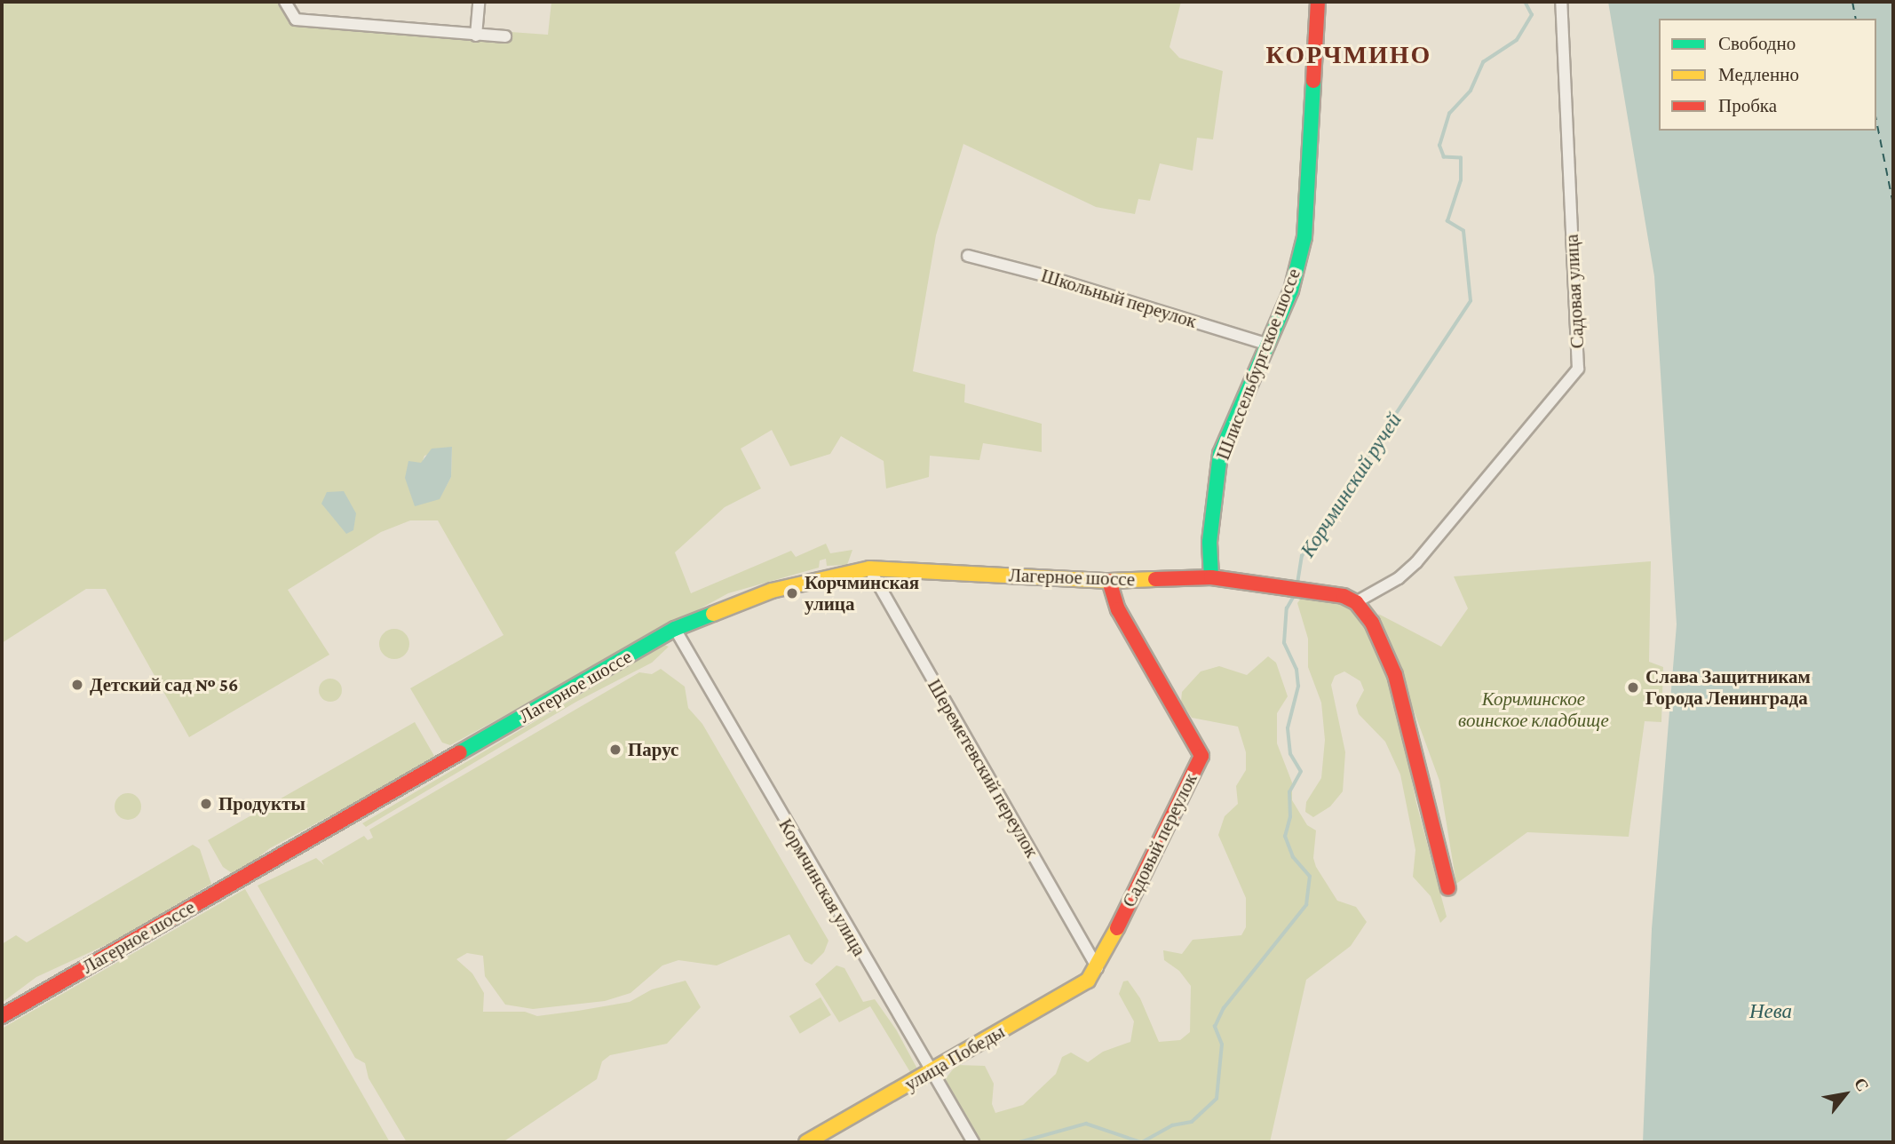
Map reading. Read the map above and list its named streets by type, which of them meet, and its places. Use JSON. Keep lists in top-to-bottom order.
{
  "streets": {
    "street": [
      "Садовая улица",
      "Школьный переулок",
      "Шлиссельбургское шоссе",
      "Лагерное шоссе",
      "Шереметевский переулок",
      "Садовый переулок",
      "Кормчинская улица",
      "улица Победы"
    ]
  },
  "crossings": [
    ["Садовая улица", "Лагерное шоссе"],
    ["Школьный переулок", "Шлиссельбургское шоссе"],
    ["Шлиссельбургское шоссе", "Лагерное шоссе"],
    ["Лагерное шоссе", "Шереметевский переулок"],
    ["Лагерное шоссе", "Садовый переулок"],
    ["Лагерное шоссе", "Кормчинская улица"],
    ["Шереметевский переулок", "Садовый переулок"],
    ["Шереметевский переулок", "улица Победы"],
    ["Садовый переулок", "улица Победы"],
    ["Кормчинская улица", "улица Победы"]
  ],
  "districts": ["КОРЧМИНО"],
  "water": ["Корчминский ручей", "Нева"],
  "parks": ["Корчминское воинское кладбище"],
  "places": [
    "Корчминская улица",
    "Детский сад № 56",
    "Слава Защитникам Города Ленинграда",
    "Парус",
    "Продукты"
  ],
  "legend": ["Свободно", "Медленно", "Пробка"],
  "north": "top right"
}
